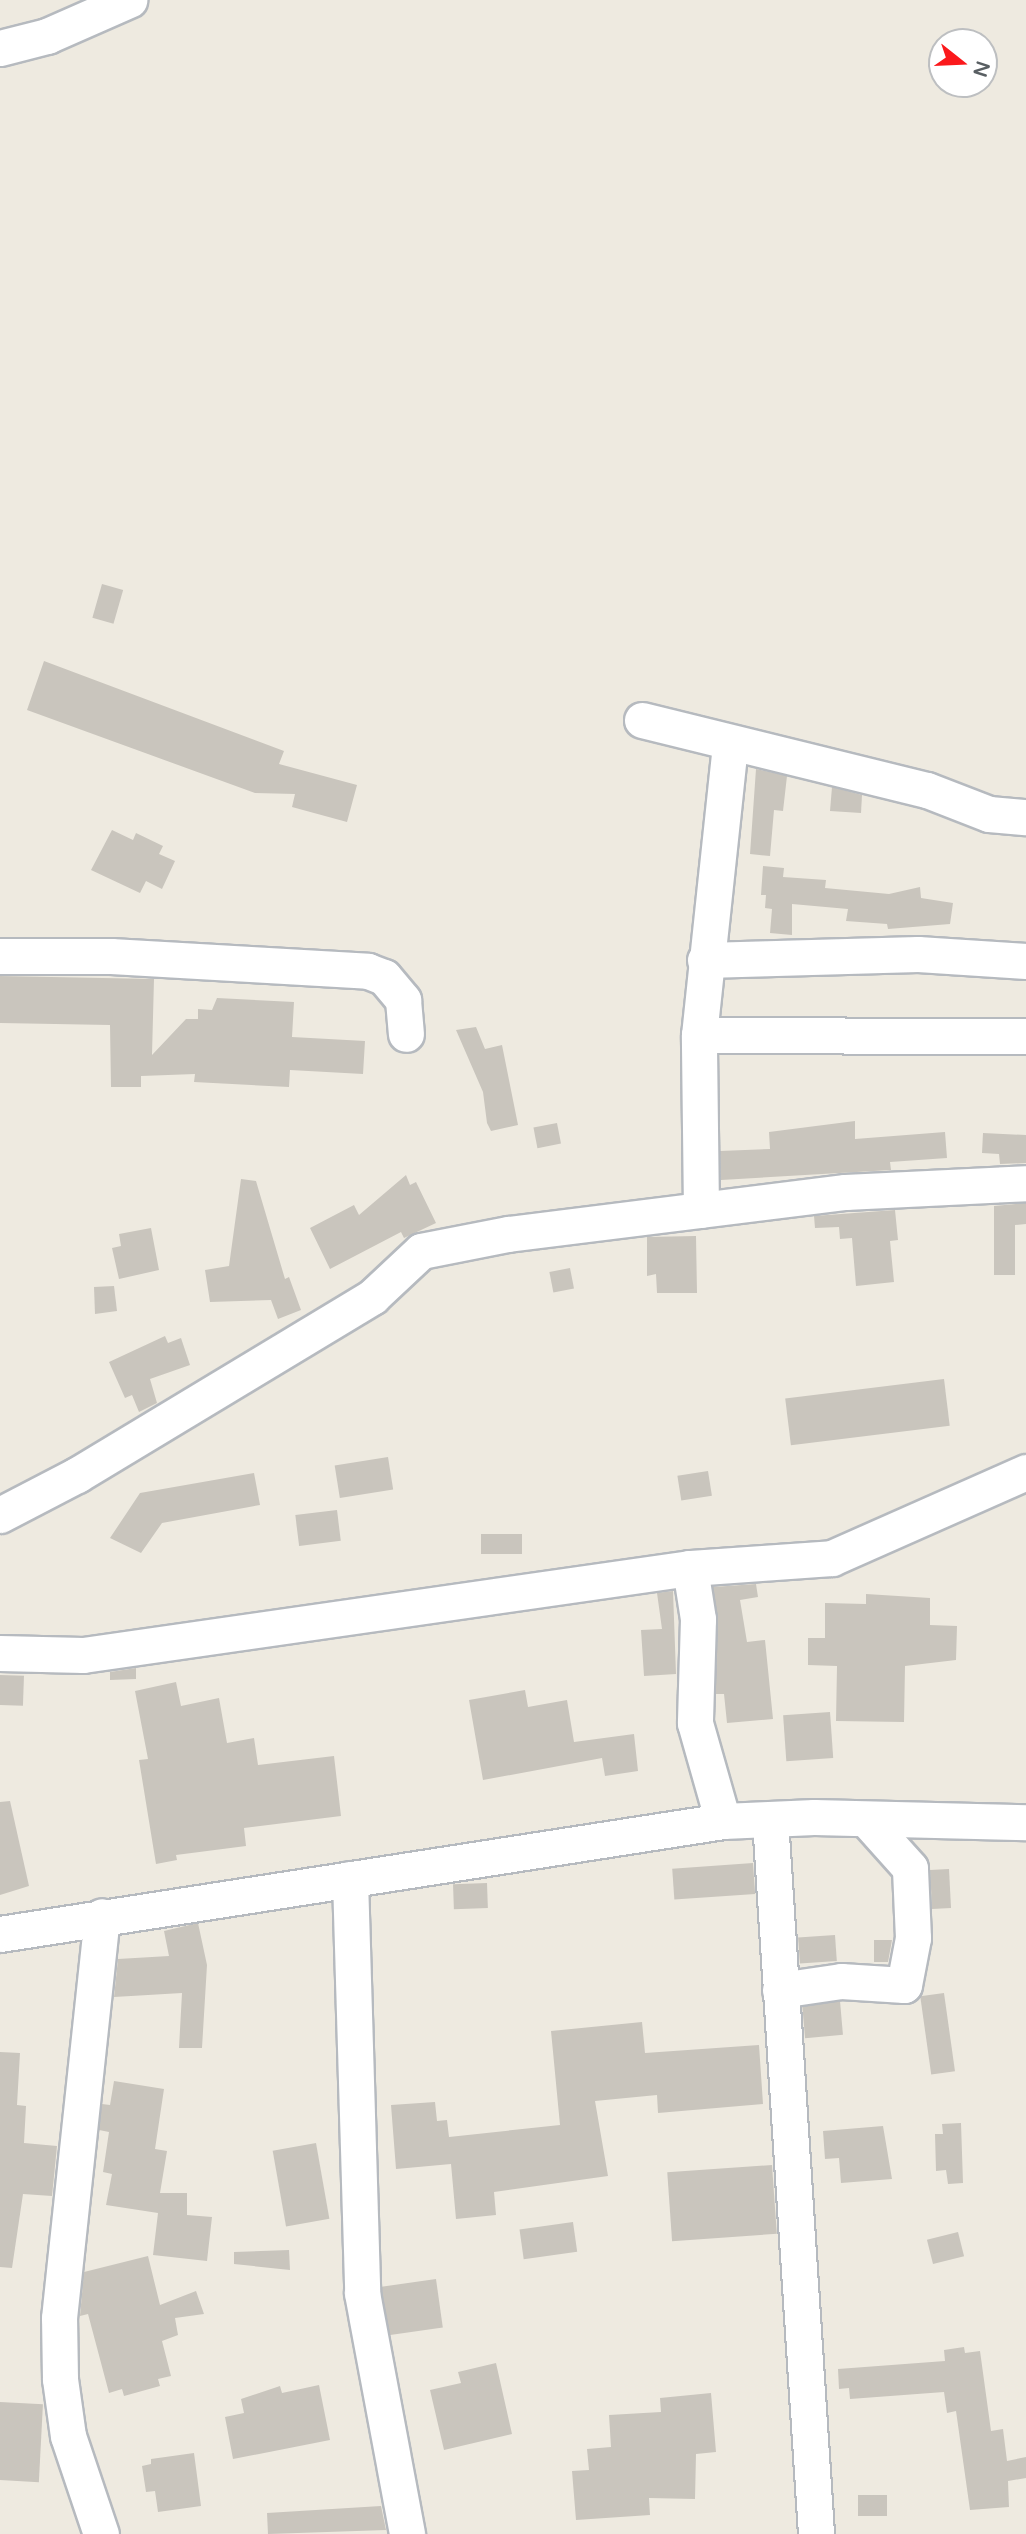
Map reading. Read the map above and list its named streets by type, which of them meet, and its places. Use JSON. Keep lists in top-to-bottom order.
{
  "north": "right"
}
